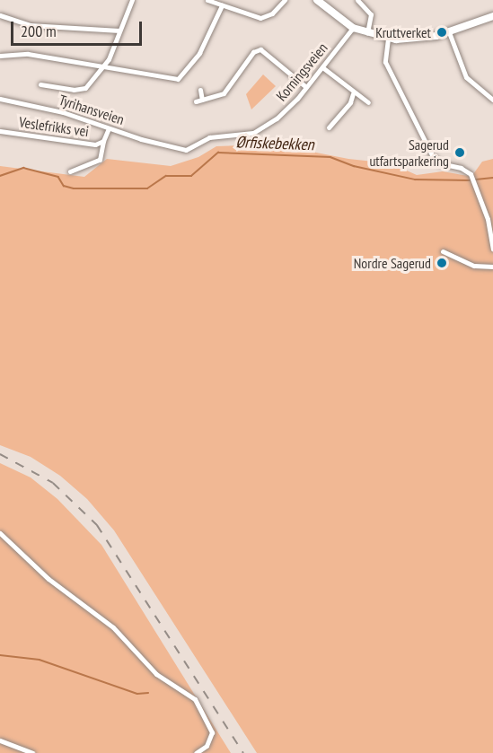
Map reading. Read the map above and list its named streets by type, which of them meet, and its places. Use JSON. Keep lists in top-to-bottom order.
{
  "streets": {
    "street": ["Korningsveien", "Tyrihansveien", "Veslefrikks vei"]
  },
  "crossings": [
    ["Korningsveien", "Tyrihansveien"],
    ["Tyrihansveien", "Veslefrikks vei"]
  ],
  "water": ["Ørfiskebekken"],
  "places": ["Kruttverket", "Sagerud utfartsparkering", "Nordre Sagerud"],
  "scale_bar": "200 m"
}
